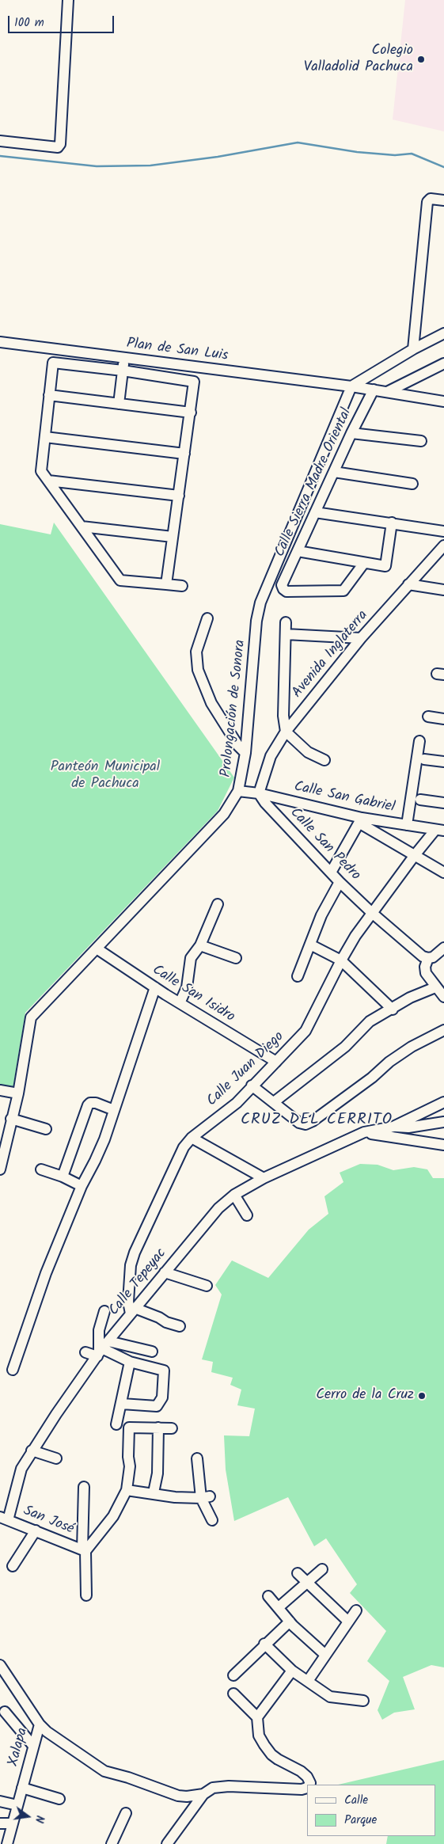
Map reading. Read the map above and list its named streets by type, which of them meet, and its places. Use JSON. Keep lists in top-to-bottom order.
{
  "streets": {
    "street": [
      "Plan de San Luis",
      "Calle Sierra Madre Oriental",
      "Avenida Inglaterra",
      "Prolongación de Sonora",
      "Calle San Gabriel",
      "Calle San Pedro",
      "Calle San Isidro",
      "Calle Juan Diego",
      "Calle Tepeyac",
      "San José",
      "Xalapa"
    ]
  },
  "crossings": [
    ["Plan de San Luis", "Calle Sierra Madre Oriental"],
    ["Plan de San Luis", "Prolongación de Sonora"],
    ["Avenida Inglaterra", "Calle San Gabriel"],
    ["Avenida Inglaterra", "Calle San Pedro"],
    ["Prolongación de Sonora", "Calle San Gabriel"],
    ["Prolongación de Sonora", "Calle San Isidro"],
    ["Calle San Gabriel", "Calle San Pedro"],
    ["Calle San Gabriel", "Calle Juan Diego"],
    ["Calle San Pedro", "Calle Juan Diego"],
    ["Calle San Isidro", "Calle Juan Diego"],
    ["Calle Juan Diego", "Calle Tepeyac"],
    ["Calle Tepeyac", "San José"]
  ],
  "districts": ["CRUZ DEL CERRITO"],
  "parks": ["Panteón Municipal de Pachuca"],
  "places": ["Colegio Valladolid Pachuca", "Cerro de la Cruz"],
  "legend": ["Calle", "Parque"],
  "scale_bar": "100 m",
  "north": "right"
}
